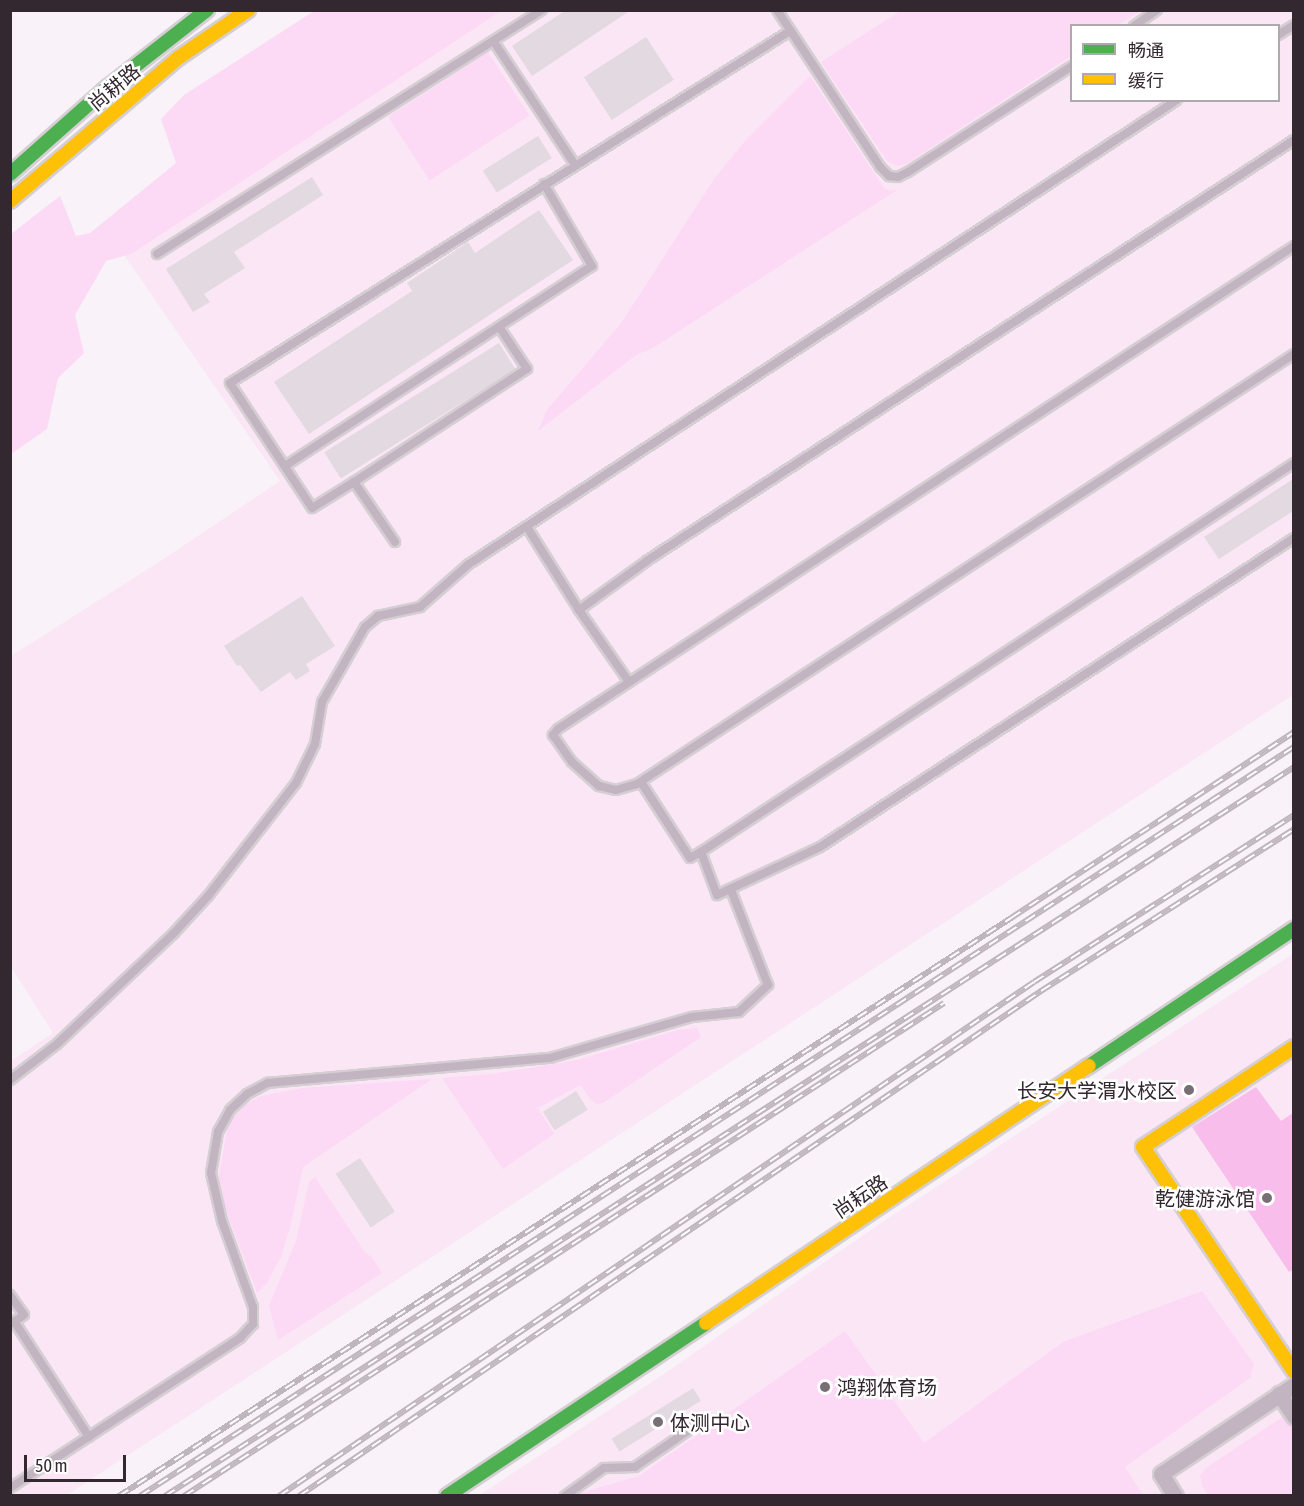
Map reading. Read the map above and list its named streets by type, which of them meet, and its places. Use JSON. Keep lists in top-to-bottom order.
{
  "streets": {
    "street": ["尚耕路", "尚耘路"]
  },
  "places": [
    "长安大学渭水校区",
    "乾健游泳馆",
    "鸿翔体育场",
    "体测中心"
  ],
  "legend": ["畅通", "缓行"],
  "scale_bar": "50 m"
}
